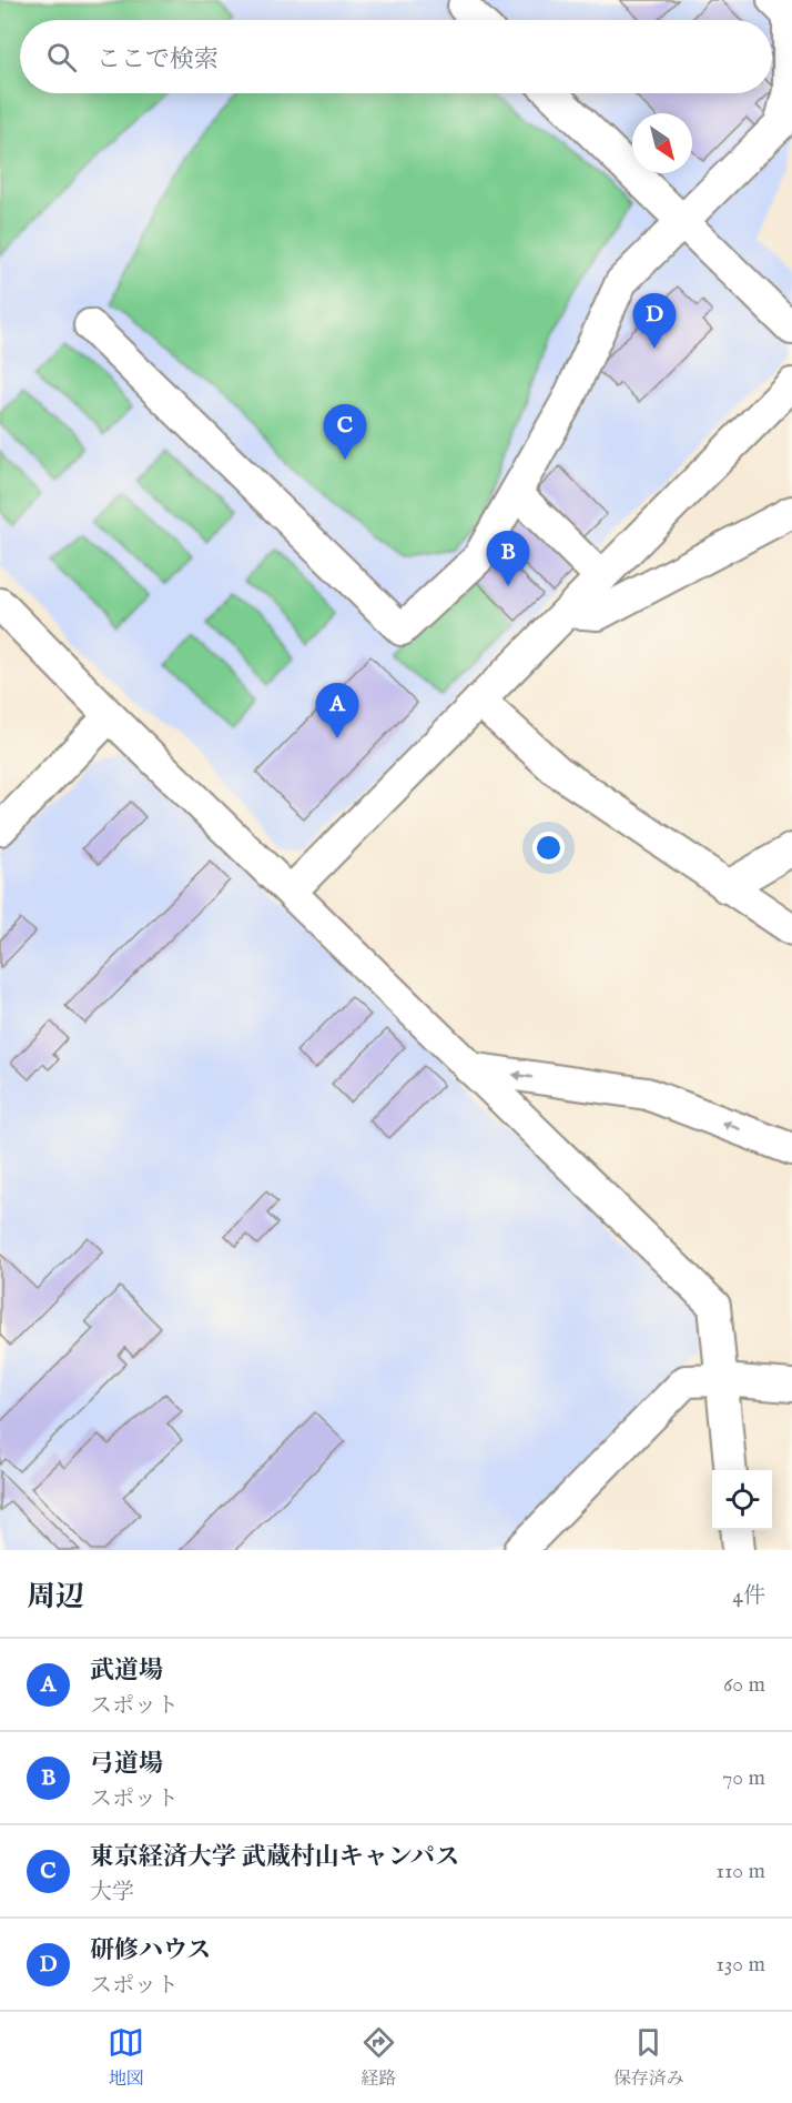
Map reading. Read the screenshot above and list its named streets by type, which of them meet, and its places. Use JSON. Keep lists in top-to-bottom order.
{
  "north": "bottom right",
  "page": {
    "search": "ここで検索",
    "pins": [
      "D",
      "C",
      "B",
      "A"
    ],
    "heading": ["周辺", "4件"],
    "list": [
      {
        "mark": "A",
        "name": "武道場",
        "note": "スポット",
        "value": "60 m"
      },
      {
        "mark": "B",
        "name": "弓道場",
        "note": "スポット",
        "value": "70 m"
      },
      {
        "mark": "C",
        "name": "東京経済大学 武蔵村山キャンパス",
        "note": "大学",
        "value": "110 m"
      },
      {
        "mark": "D",
        "name": "研修ハウス",
        "note": "スポット",
        "value": "130 m"
      }
    ],
    "nav": ["地図", "経路", "保存済み"]
  }
}
